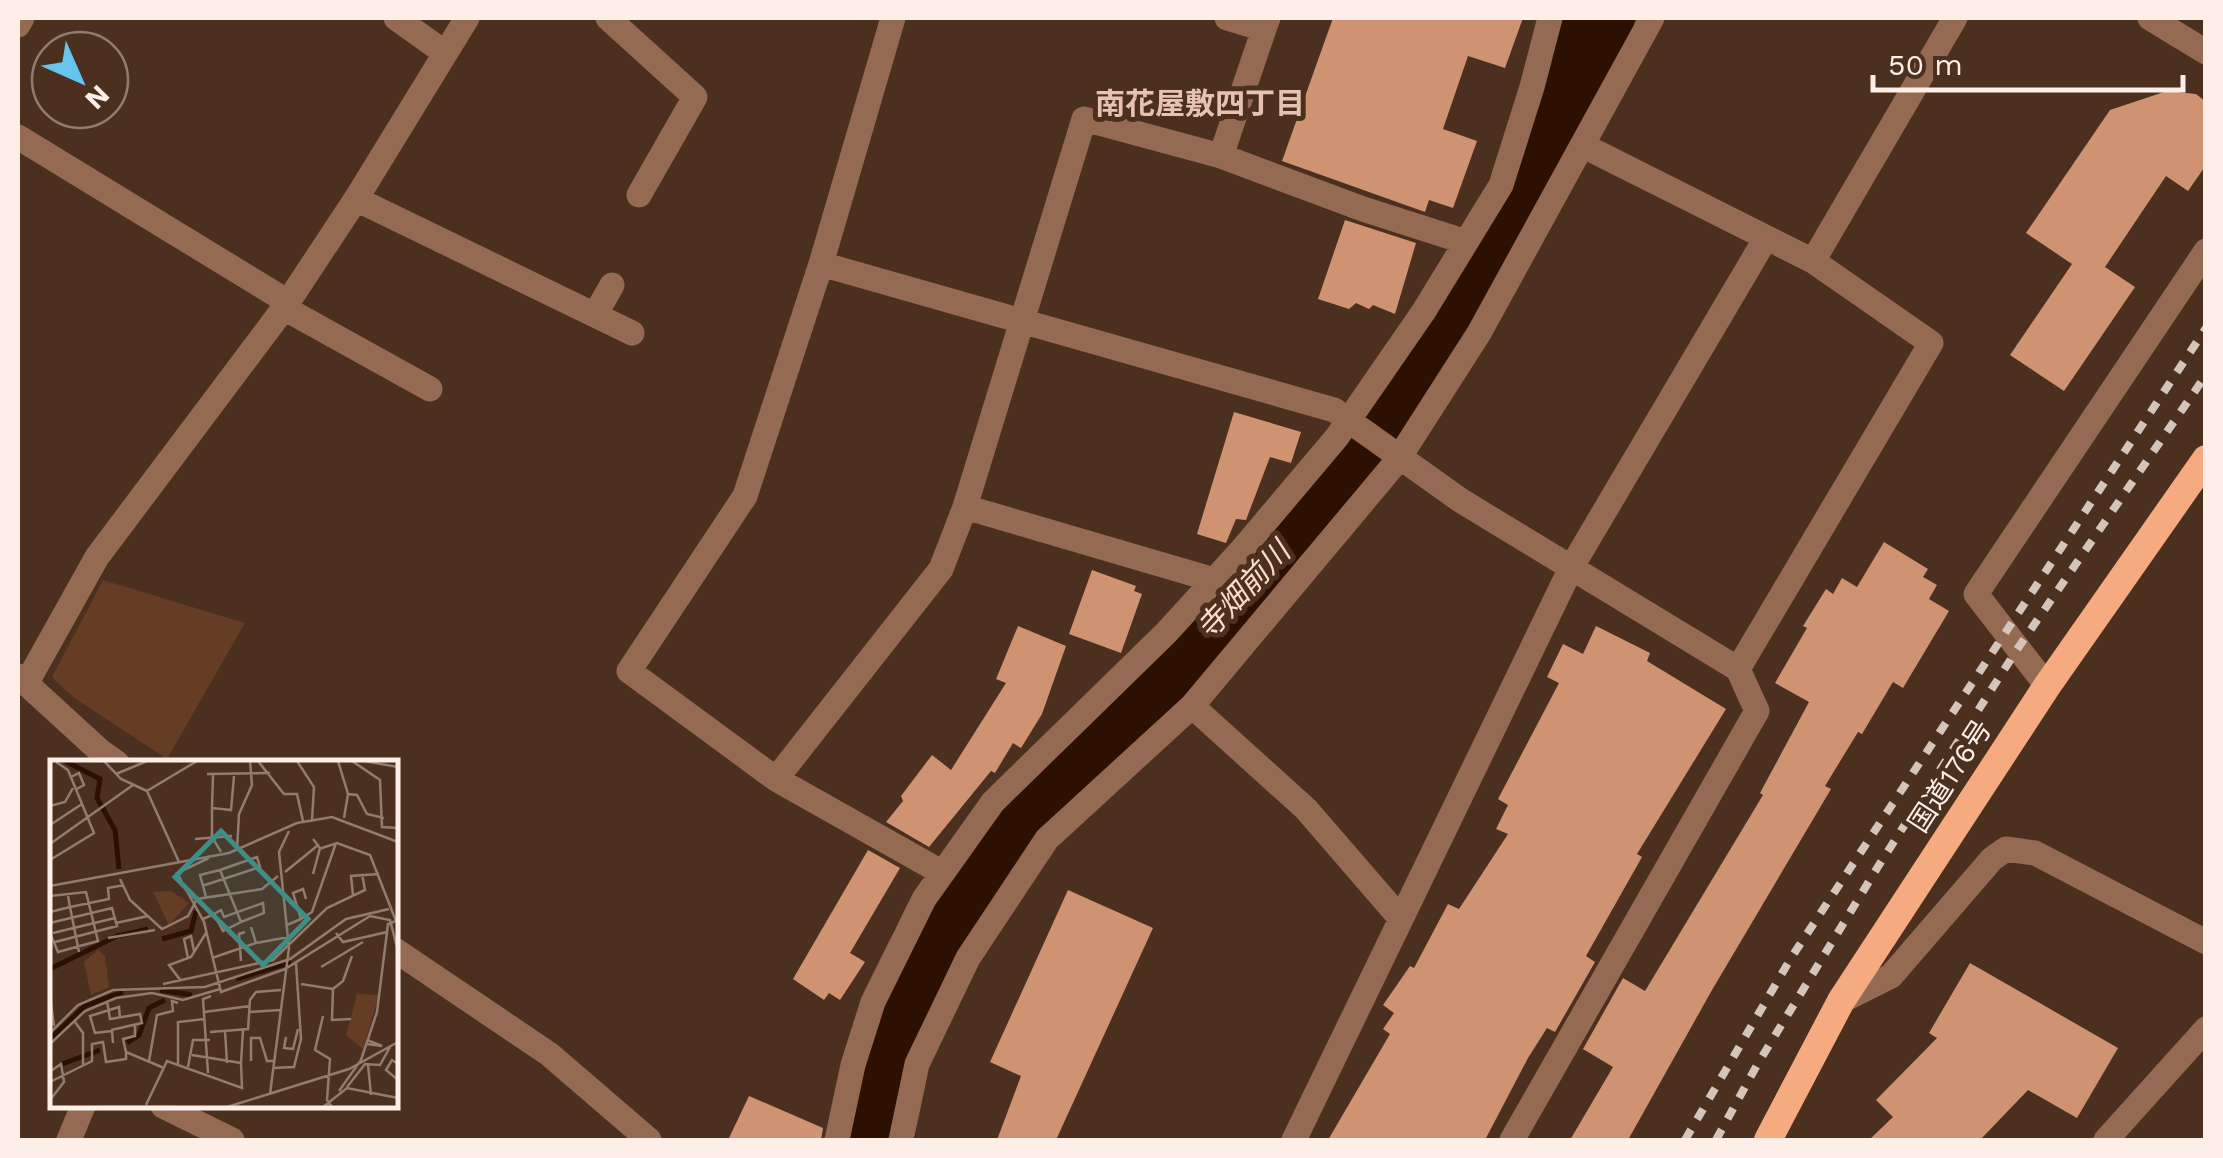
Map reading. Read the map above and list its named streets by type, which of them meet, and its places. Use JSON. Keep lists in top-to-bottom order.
{
  "streets": {
    "highway": ["国道176号"]
  },
  "districts": ["南花屋敷四丁目"],
  "water": ["寺畑前川"],
  "scale_bar": "50 m",
  "north": "bottom right"
}
